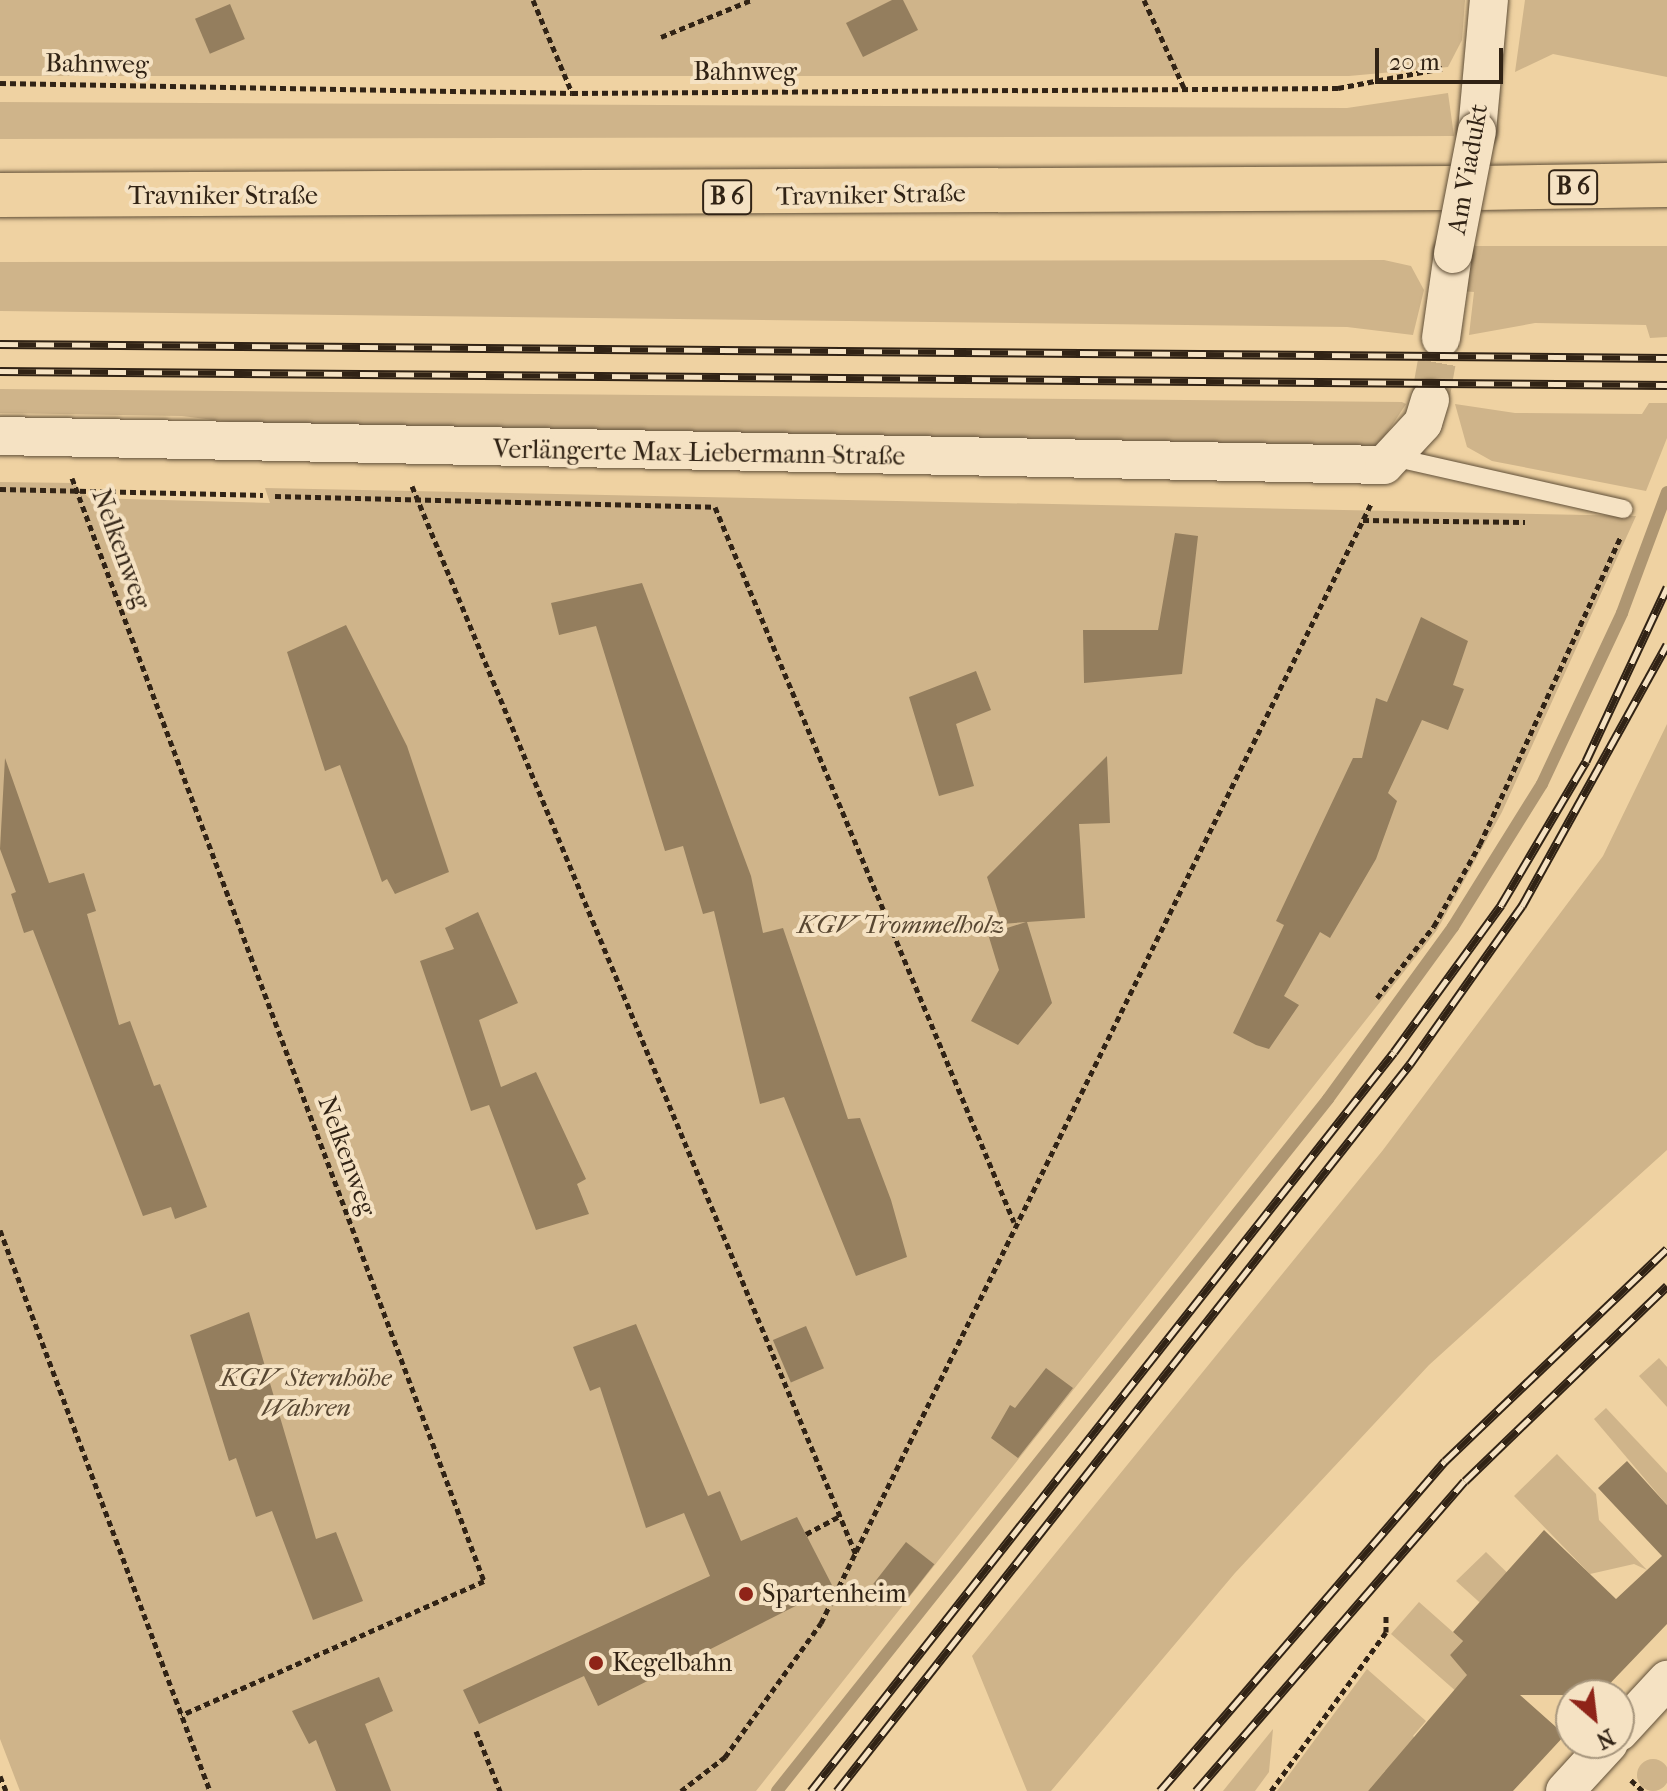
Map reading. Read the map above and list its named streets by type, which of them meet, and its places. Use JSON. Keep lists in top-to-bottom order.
{
  "streets": {
    "main road": ["B 6", "Travniker Straße"],
    "street": ["Am Viadukt", "Verlängerte Max-Liebermann-Straße"],
    "path": ["Bahnweg", "Nelkenweg"]
  },
  "crossings": [
    ["Bahnweg", "Am Viadukt"],
    ["Verlängerte Max-Liebermann-Straße", "Nelkenweg"]
  ],
  "parks": ["KGV Trommelholz", "KGV Sternhöhe Wahren"],
  "places": ["Spartenheim", "Kegelbahn"],
  "scale_bar": "20 m",
  "north": "bottom right"
}
